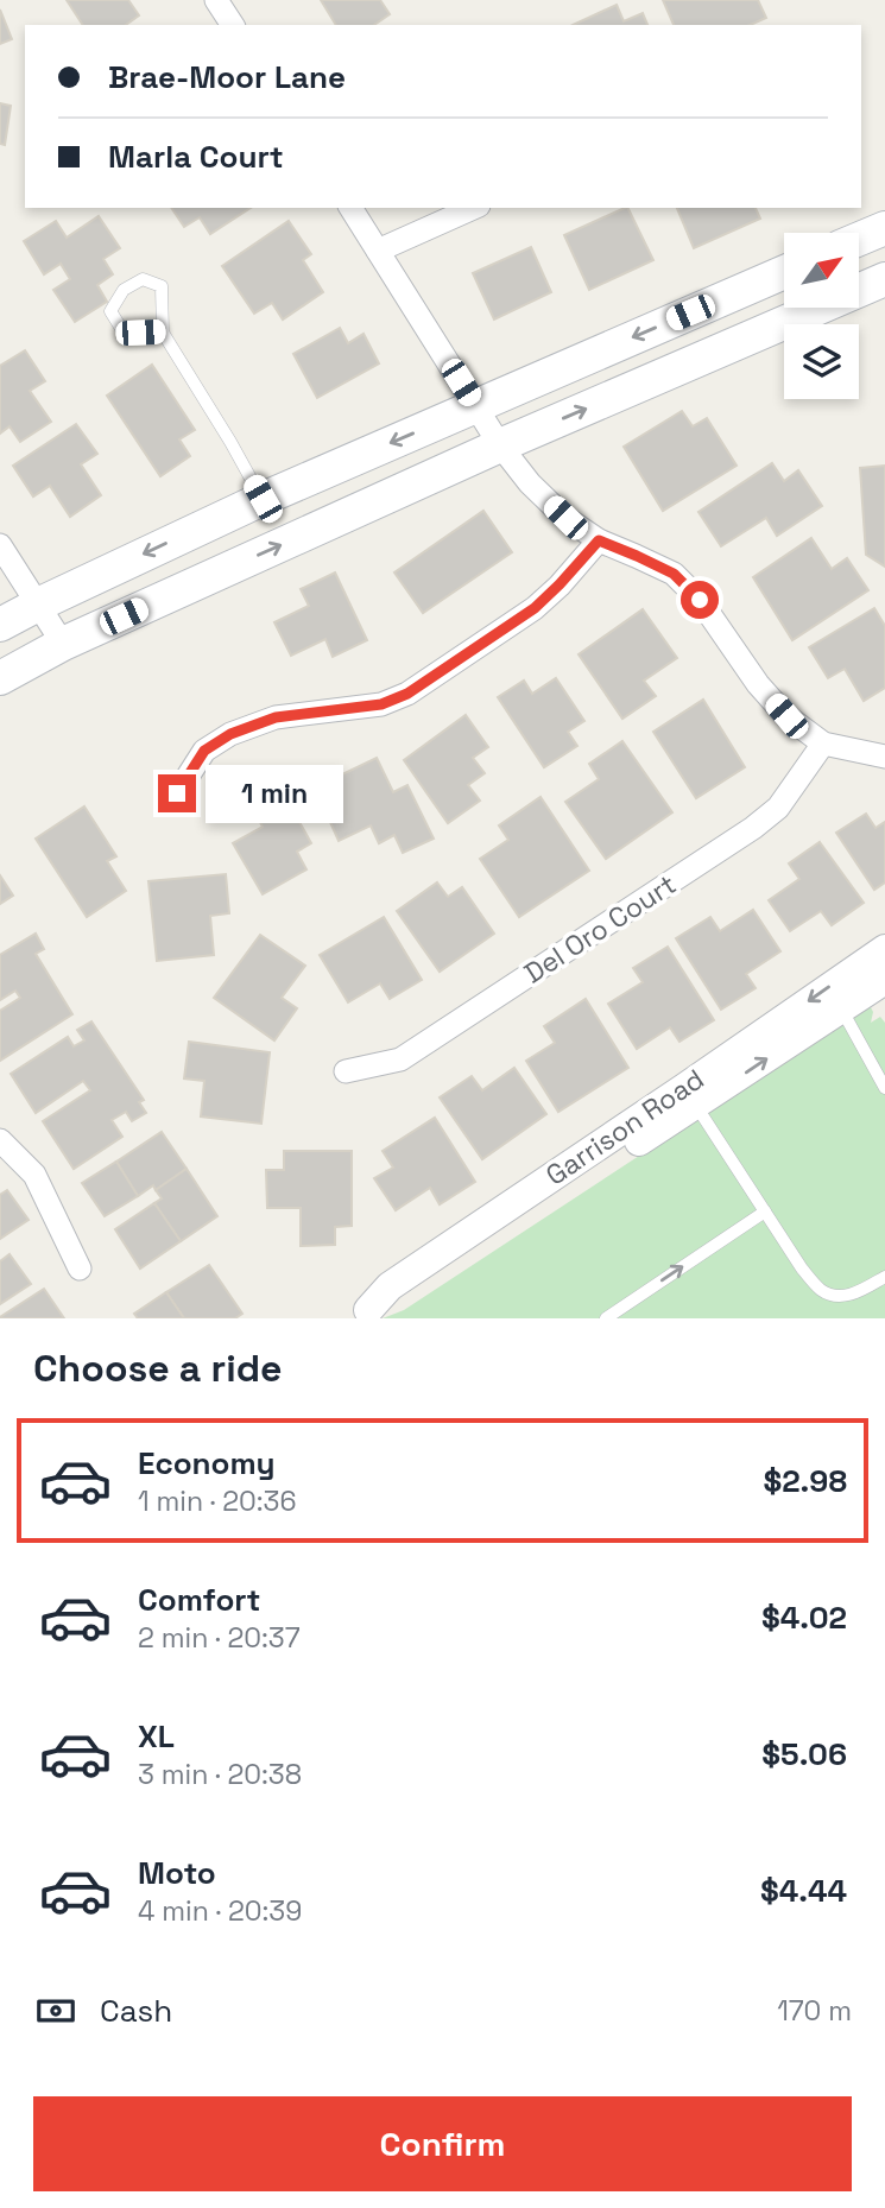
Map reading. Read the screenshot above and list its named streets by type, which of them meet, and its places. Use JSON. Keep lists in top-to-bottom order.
{
  "streets": {
    "street": ["Del Oro Court", "Garrison Road"]
  },
  "north": "top right",
  "page": {
    "banner": ["Brae-Moor Lane", "Marla Court"],
    "bubble": "1 min",
    "heading": "Choose a ride",
    "list": [
      {
        "name": "Economy",
        "note": "1 min · 20:36",
        "value": "$2.98"
      },
      {
        "name": "Comfort",
        "note": "2 min · 20:37",
        "value": "$4.02"
      },
      {
        "name": "XL",
        "note": "3 min · 20:38",
        "value": "$5.06"
      },
      {
        "name": "Moto",
        "note": "4 min · 20:39",
        "value": "$4.44"
      }
    ],
    "pay": ["Cash", "170 m"],
    "buttons": "Confirm"
  }
}
